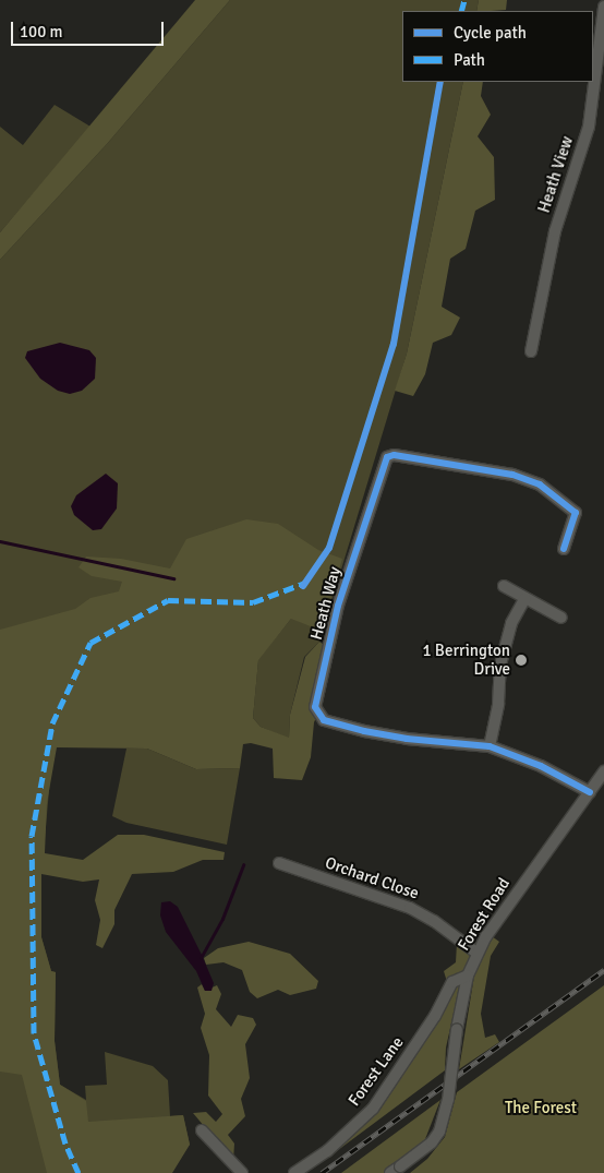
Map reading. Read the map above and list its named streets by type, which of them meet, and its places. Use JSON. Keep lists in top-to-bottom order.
{
  "streets": {
    "street": [
      "Heath View",
      "Heath Way",
      "Orchard Close",
      "Forest Road",
      "Forest Lane"
    ]
  },
  "crossings": [
    ["Heath Way", "Forest Road"],
    ["Orchard Close", "Forest Road"],
    ["Forest Road", "Forest Lane"]
  ],
  "parks": ["The Forest"],
  "places": ["1 Berrington Drive"],
  "legend": ["Cycle path", "Path"],
  "scale_bar": "100 m"
}
